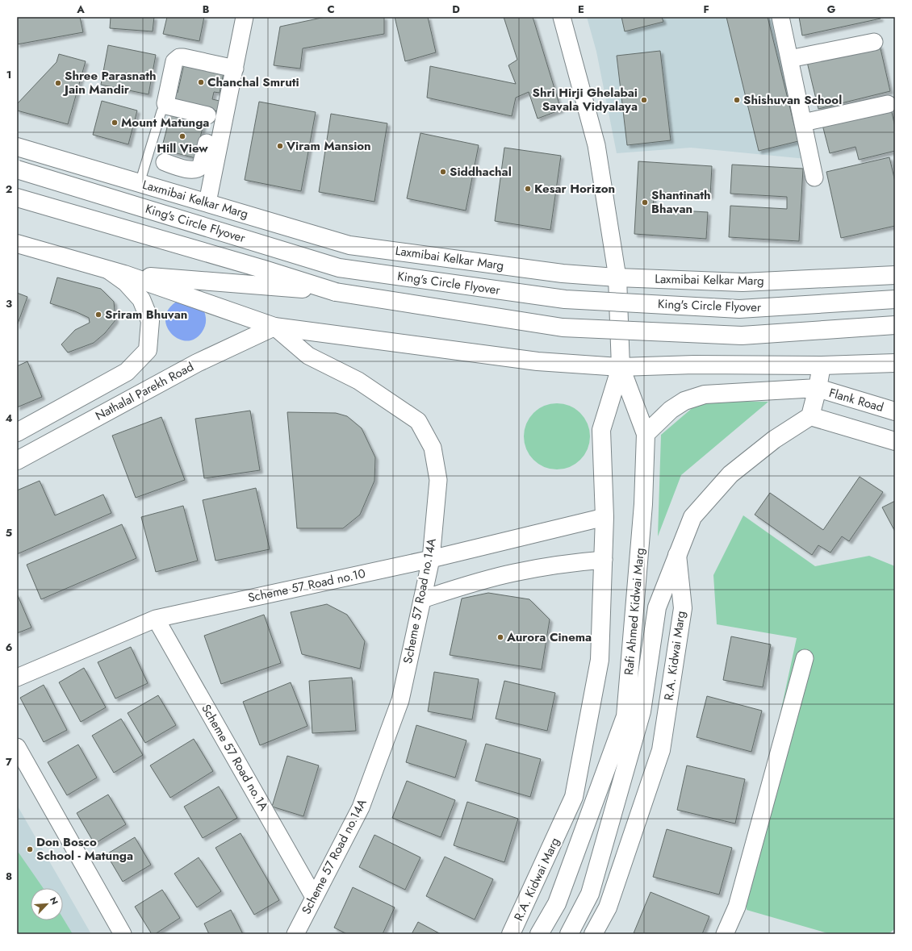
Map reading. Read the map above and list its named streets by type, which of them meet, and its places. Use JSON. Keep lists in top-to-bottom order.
{
  "streets": {
    "main road": [
      "Laxmibai Kelkar Marg",
      "King's Circle Flyover",
      "Nathalal Parekh Road",
      "Flank Road",
      "Rafi Ahmed Kidwai Marg",
      "R.A. Kidwai Marg"
    ],
    "street": ["Scheme 57 Road no.10", "Scheme 57 Road no.14A", "Scheme 57 Road no.1A"]
  },
  "crossings": [
    ["Laxmibai Kelkar Marg", "Rafi Ahmed Kidwai Marg"],
    ["Nathalal Parekh Road", "Scheme 57 Road no.14A"],
    ["Scheme 57 Road no.10", "Scheme 57 Road no.14A"],
    ["Scheme 57 Road no.10", "R.A. Kidwai Marg"],
    ["Scheme 57 Road no.10", "Scheme 57 Road no.1A"],
    ["Scheme 57 Road no.14A", "Scheme 57 Road no.1A"],
    ["Rafi Ahmed Kidwai Marg", "R.A. Kidwai Marg"]
  ],
  "places": [
    "Chanchal Smruti",
    "Shree Parasnath Jain Mandir",
    "Shri Hirji Ghelabai Savala Vidyalaya",
    "Shishuvan School",
    "Mount Matunga",
    "Hill View",
    "Viram Mansion",
    "Siddhachal",
    "Kesar Horizon",
    "Shantinath Bhavan",
    "Sriram Bhuvan",
    "Aurora Cinema",
    "Don Bosco School - Matunga"
  ],
  "north": "top right",
  "grid": {
    "columns": [
      "A",
      "B",
      "C",
      "D",
      "E",
      "F",
      "G"
    ],
    "rows": [
      "1",
      "2",
      "3",
      "4",
      "5",
      "6",
      "7",
      "8"
    ]
  }
}
